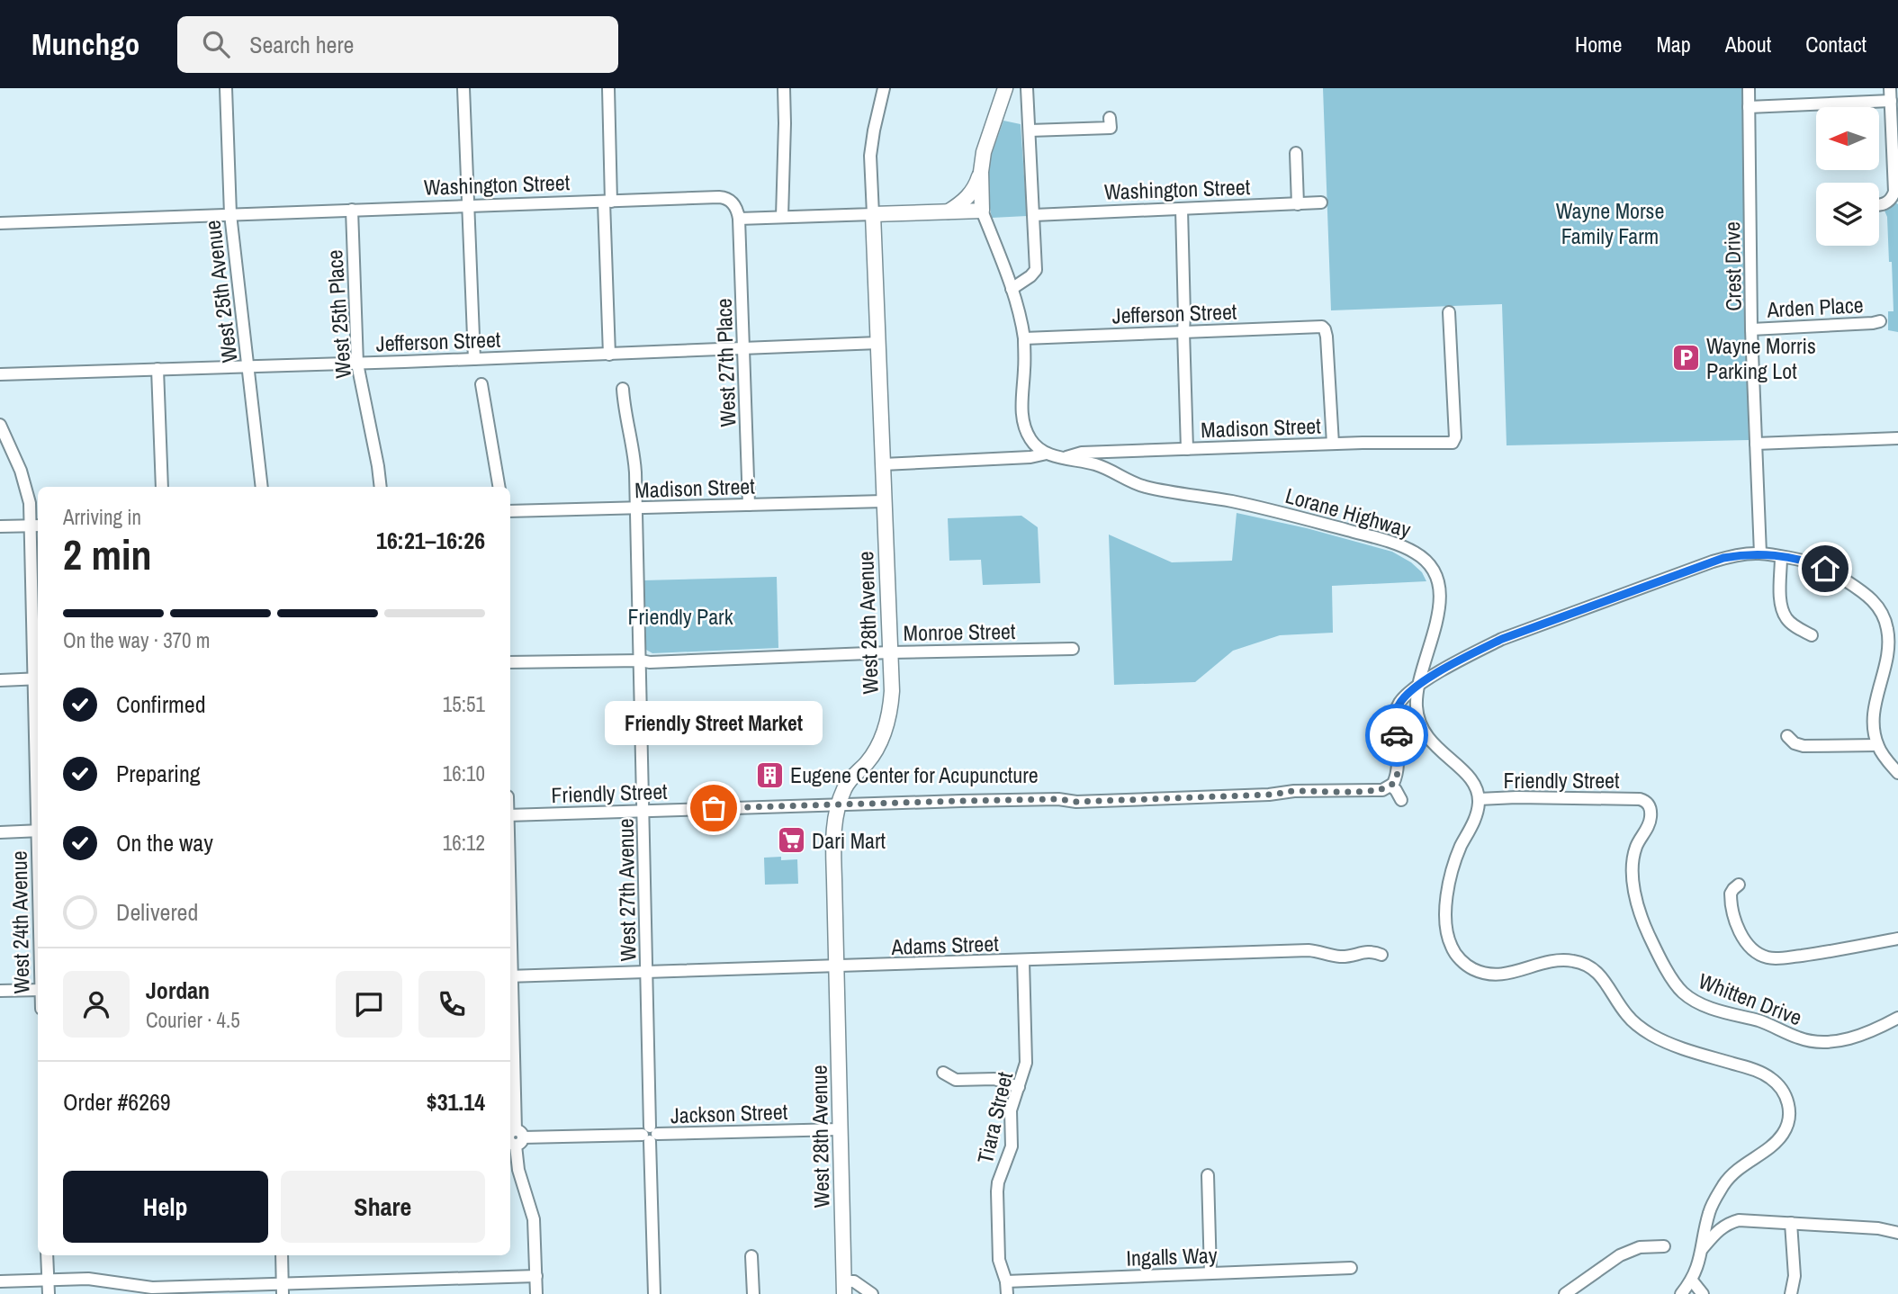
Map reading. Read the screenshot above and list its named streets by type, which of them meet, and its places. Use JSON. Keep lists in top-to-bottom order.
{
  "streets": {
    "main road": ["West 28th Avenue"],
    "street": [
      "Washington Street",
      "Crest Drive",
      "West 25th Avenue",
      "Arden Place",
      "Jefferson Street",
      "West 25th Place",
      "West 27th Place",
      "Madison Street",
      "Lorane Highway",
      "Monroe Street",
      "Friendly Street",
      "West 27th Avenue",
      "West 24th Avenue",
      "Adams Street",
      "Whitten Drive",
      "Jackson Street",
      "Tiara Street",
      "Ingalls Way"
    ]
  },
  "crossings": [
    ["Washington Street", "West 25th Avenue"],
    ["Washington Street", "West 25th Place"],
    ["Washington Street", "West 27th Place"],
    ["Crest Drive", "Arden Place"],
    ["West 25th Avenue", "Jefferson Street"],
    ["Jefferson Street", "West 25th Place"],
    ["Jefferson Street", "West 27th Place"],
    ["Jefferson Street", "Madison Street"],
    ["Jefferson Street", "West 28th Avenue"],
    ["West 27th Place", "Madison Street"],
    ["Madison Street", "Lorane Highway"],
    ["Madison Street", "West 28th Avenue"],
    ["Madison Street", "West 27th Avenue"],
    ["Lorane Highway", "Friendly Street"],
    ["West 28th Avenue", "Monroe Street"],
    ["West 28th Avenue", "Friendly Street"],
    ["West 28th Avenue", "Adams Street"],
    ["West 28th Avenue", "Jackson Street"],
    ["Monroe Street", "West 27th Avenue"],
    ["Friendly Street", "West 27th Avenue"],
    ["Friendly Street", "Whitten Drive"],
    ["West 27th Avenue", "Adams Street"],
    ["West 27th Avenue", "Jackson Street"],
    ["Adams Street", "Tiara Street"],
    ["Tiara Street", "Ingalls Way"]
  ],
  "parks": ["Wayne Morse Family Farm", "Friendly Park"],
  "places": {
    "parking": ["Wayne Morris Parking Lot"],
    "building": ["Eugene Center for Acupuncture"],
    "other": ["Friendly Street Market"],
    "supermarket": ["Dari Mart"]
  },
  "north": "left",
  "page": {
    "header": "Munchgo",
    "search": "Search here",
    "nav": [
      "Home",
      "Map",
      "About",
      "Contact"
    ],
    "heading": ["2 min", "Arriving in", "16:21–16:26"],
    "panel": [
      "Jordan",
      "Courier · 4.5",
      "Order #6269",
      "$31.14"
    ],
    "bar": "On the way · 370 m",
    "list": [
      ["Confirmed", "15:51"],
      ["Preparing", "16:10"],
      ["On the way", "16:12"],
      "Delivered"
    ],
    "bubble": "Friendly Street Market",
    "buttons": ["Help", "Share"]
  }
}
